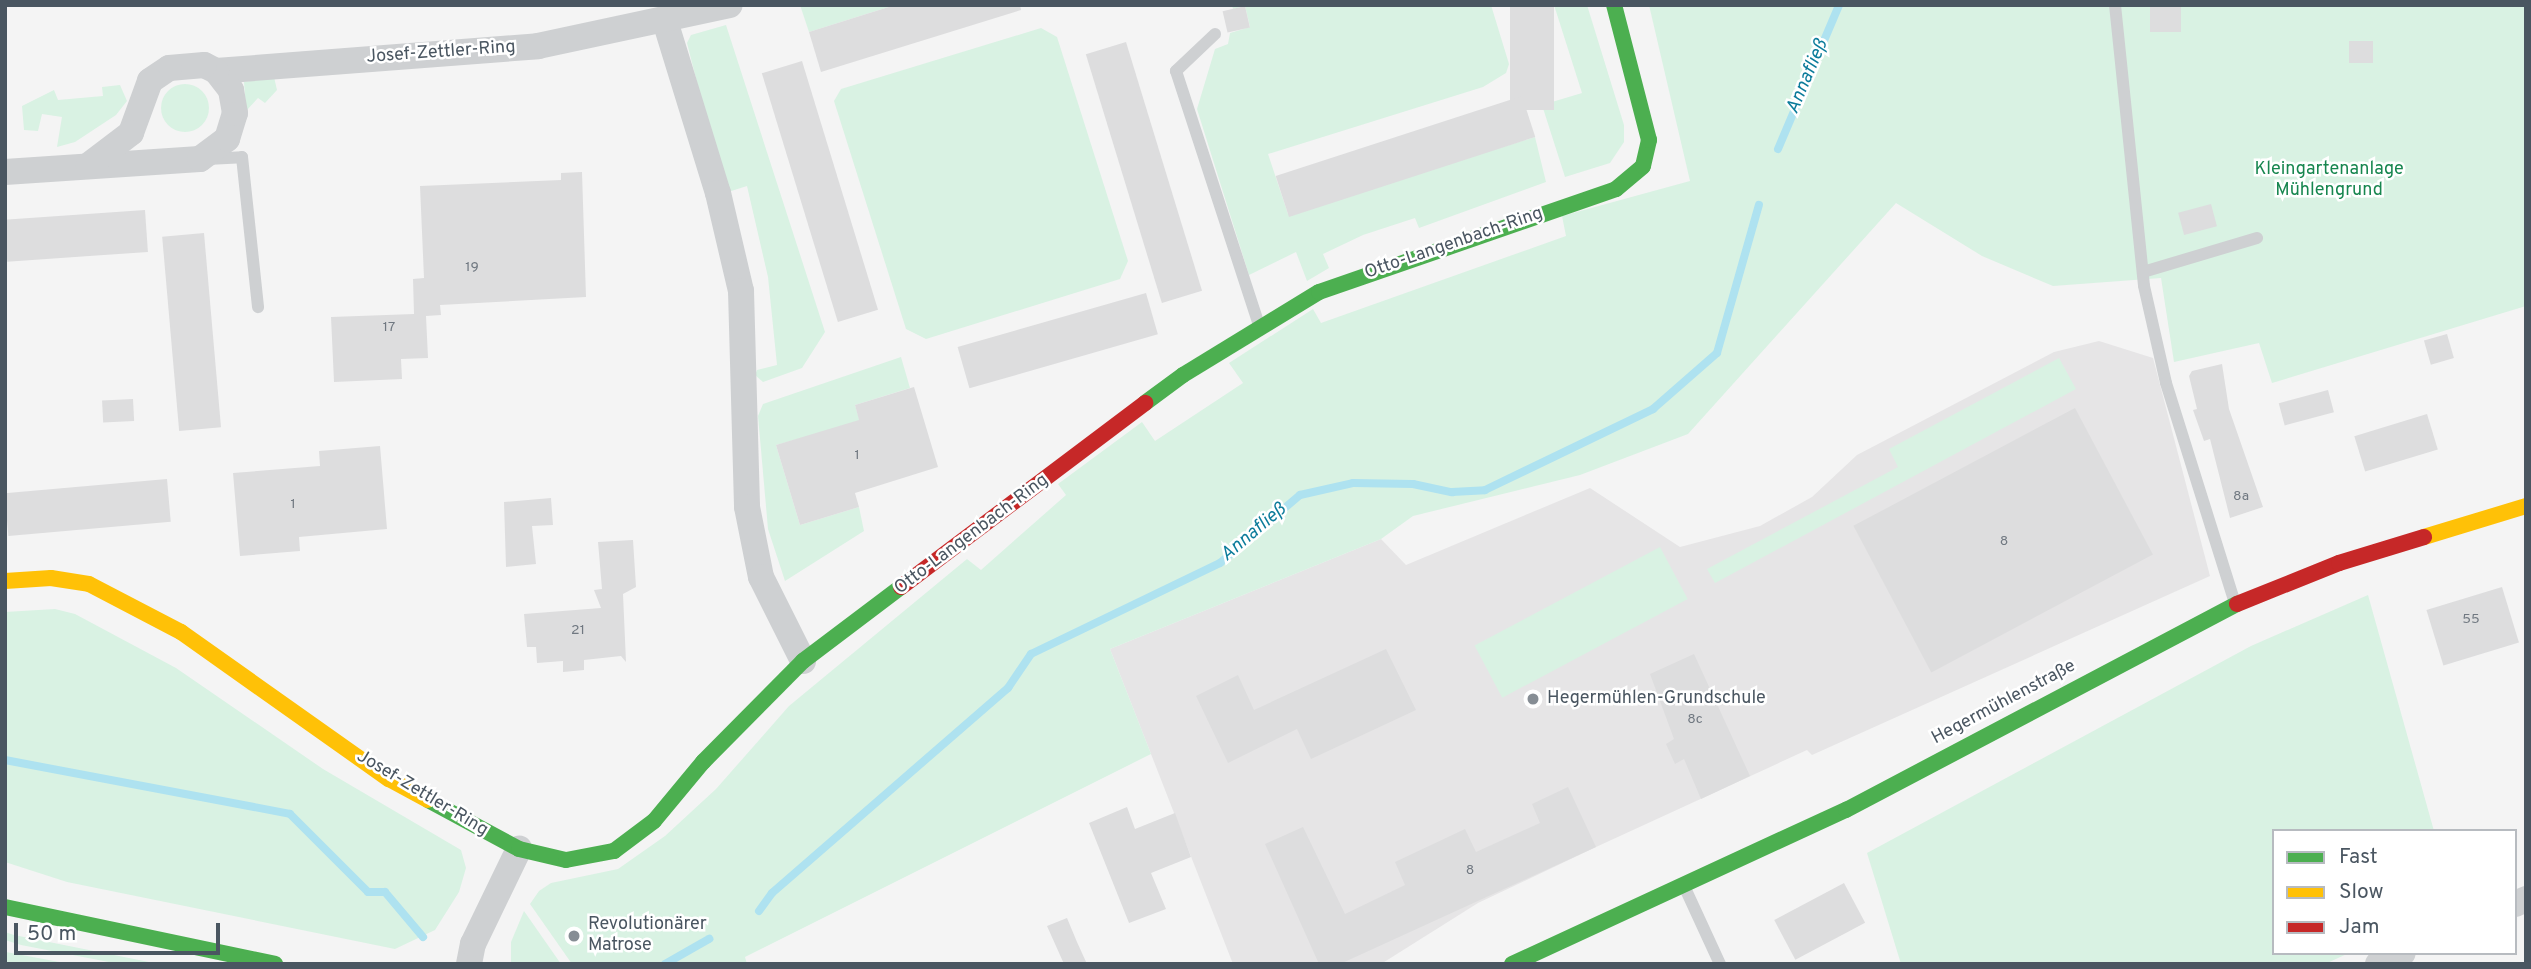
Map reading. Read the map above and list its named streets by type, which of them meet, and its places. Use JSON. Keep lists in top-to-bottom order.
{
  "streets": {
    "street": ["Josef-Zettler-Ring", "Otto-Langenbach-Ring", "Hegermühlenstraße"]
  },
  "crossings": [
    ["Josef-Zettler-Ring", "Otto-Langenbach-Ring"]
  ],
  "water": ["Annafließ"],
  "parks": ["Kleingartenanlage Mühlengrund"],
  "places": ["Hegermühlen-Grundschule", "Revolutionärer Matrose"],
  "house_numbers": [
    "19",
    "17",
    "1",
    "8a",
    "1",
    "8",
    "55",
    "21",
    "8c",
    "8"
  ],
  "legend": ["Fast", "Slow", "Jam"],
  "scale_bar": "50 m"
}
